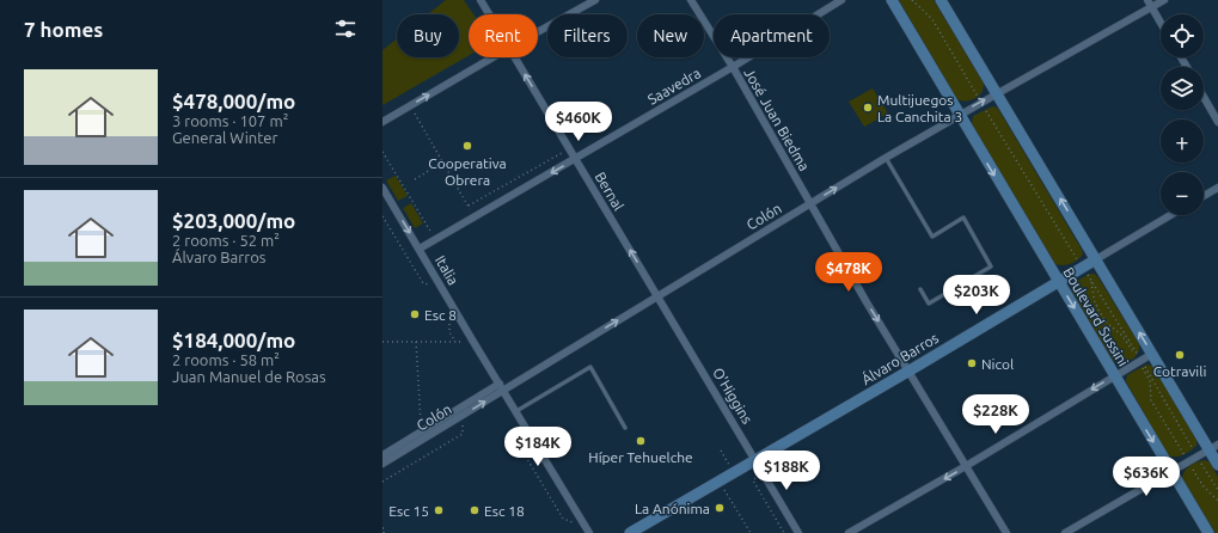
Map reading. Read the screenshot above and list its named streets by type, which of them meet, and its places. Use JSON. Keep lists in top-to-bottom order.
{
  "streets": {
    "main road": ["Boulevard Sussini", "Álvaro Barros"],
    "street": [
      "Saavedra",
      "José Juan Biedma",
      "Bernal",
      "Colón",
      "Italia",
      "O'Higgins"
    ]
  },
  "crossings": [
    ["Saavedra", "José Juan Biedma"],
    ["Saavedra", "Bernal"],
    ["Saavedra", "Italia"],
    ["José Juan Biedma", "Colón"],
    ["José Juan Biedma", "Álvaro Barros"],
    ["Bernal", "Colón"],
    ["Bernal", "O'Higgins"],
    ["Colón", "Italia"],
    ["Colón", "Boulevard Sussini"],
    ["Colón", "O'Higgins"],
    ["Boulevard Sussini", "Álvaro Barros"],
    ["Álvaro Barros", "O'Higgins"]
  ],
  "one_way": ["Bernal"],
  "places": [
    "Multijuegos La Canchita 3",
    "Cooperativa Obrera",
    "Esc 8",
    "Cotravili",
    "Nicol",
    "Híper Tehuelche",
    "La Anónima",
    "Esc 15",
    "Esc 18"
  ],
  "page": {
    "heading": "7 homes",
    "map_buttons": ["+", "−"],
    "chip": [
      "Buy",
      "Rent",
      "Filters",
      "New",
      "Apartment"
    ],
    "list": [
      {
        "name": "$478,000/mo",
        "note": "3 rooms · 107 m² · General Winter"
      },
      {
        "name": "$203,000/mo",
        "note": "2 rooms · 52 m² · Álvaro Barros"
      },
      {
        "name": "$184,000/mo",
        "note": "2 rooms · 58 m² · Juan Manuel de Rosas"
      }
    ],
    "price": [
      "$460K",
      "$478K",
      "$203K",
      "$228K",
      "$184K",
      "$188K",
      "$636K"
    ]
  }
}
